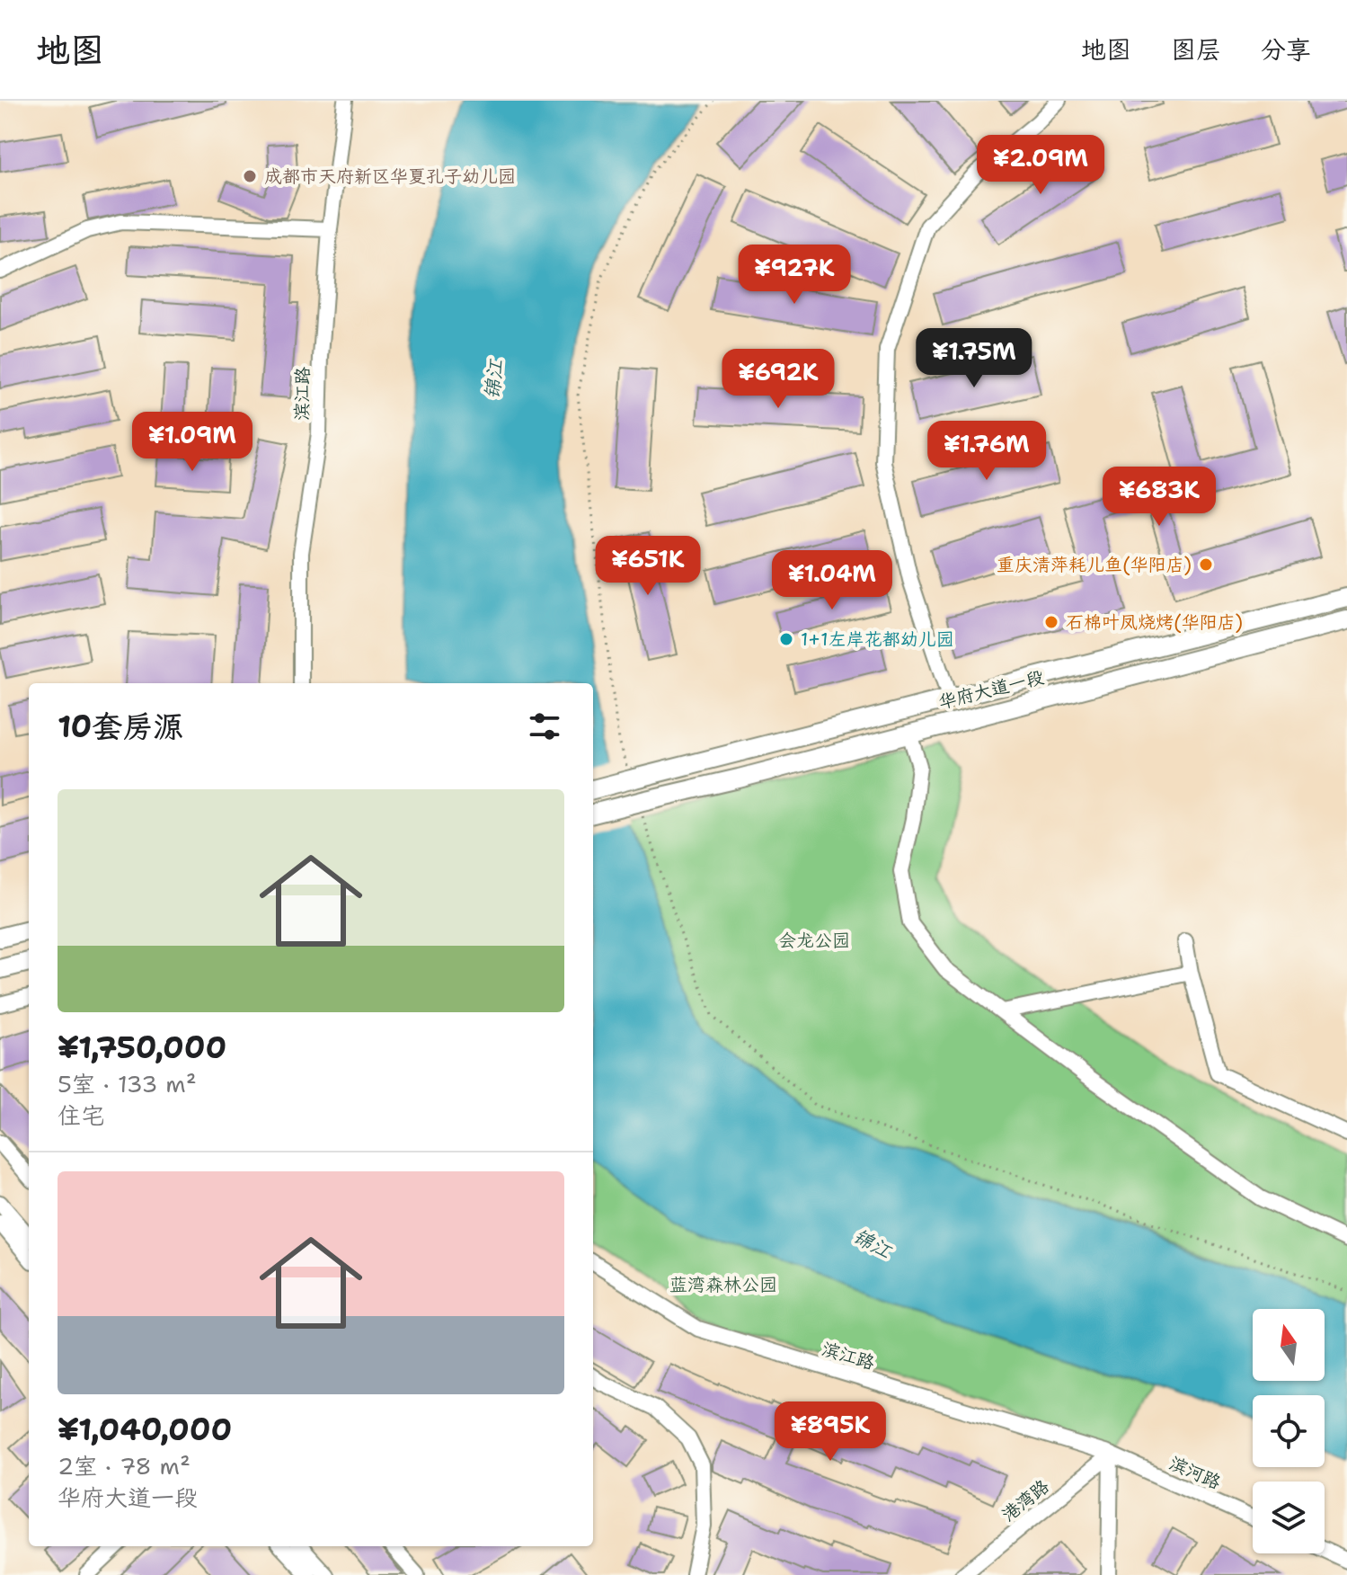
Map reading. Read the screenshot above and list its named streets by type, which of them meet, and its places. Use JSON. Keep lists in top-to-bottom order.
{
  "streets": {
    "main road": ["华府大道一段"],
    "street": ["滨江路", "滨河路", "港湾路"]
  },
  "crossings": [
    ["滨江路", "滨河路"],
    ["滨江路", "港湾路"],
    ["滨河路", "港湾路"]
  ],
  "water": ["锦江"],
  "parks": ["会龙公园", "蓝湾森林公园"],
  "places": [
    "成都市天府新区华夏孔子幼儿园",
    "重庆清萍耗儿鱼(华阳店)",
    "石棉叶凤烧烤(华阳店)",
    "1+1左岸花都幼儿园"
  ],
  "north": "top",
  "page": {
    "header": "地图",
    "nav": ["地图", "图层", "分享"],
    "price": [
      "¥2.09M",
      "¥927K",
      "¥1.75M",
      "¥692K",
      "¥1.09M",
      "¥1.76M",
      "¥683K",
      "¥651K",
      "¥1.04M",
      "¥895K"
    ],
    "heading": "10套房源",
    "list": [
      {
        "name": "¥1,750,000",
        "note": "5室 · 133 m² · 住宅"
      },
      {
        "name": "¥1,040,000",
        "note": "2室 · 78 m² · 华府大道一段"
      }
    ]
  }
}
